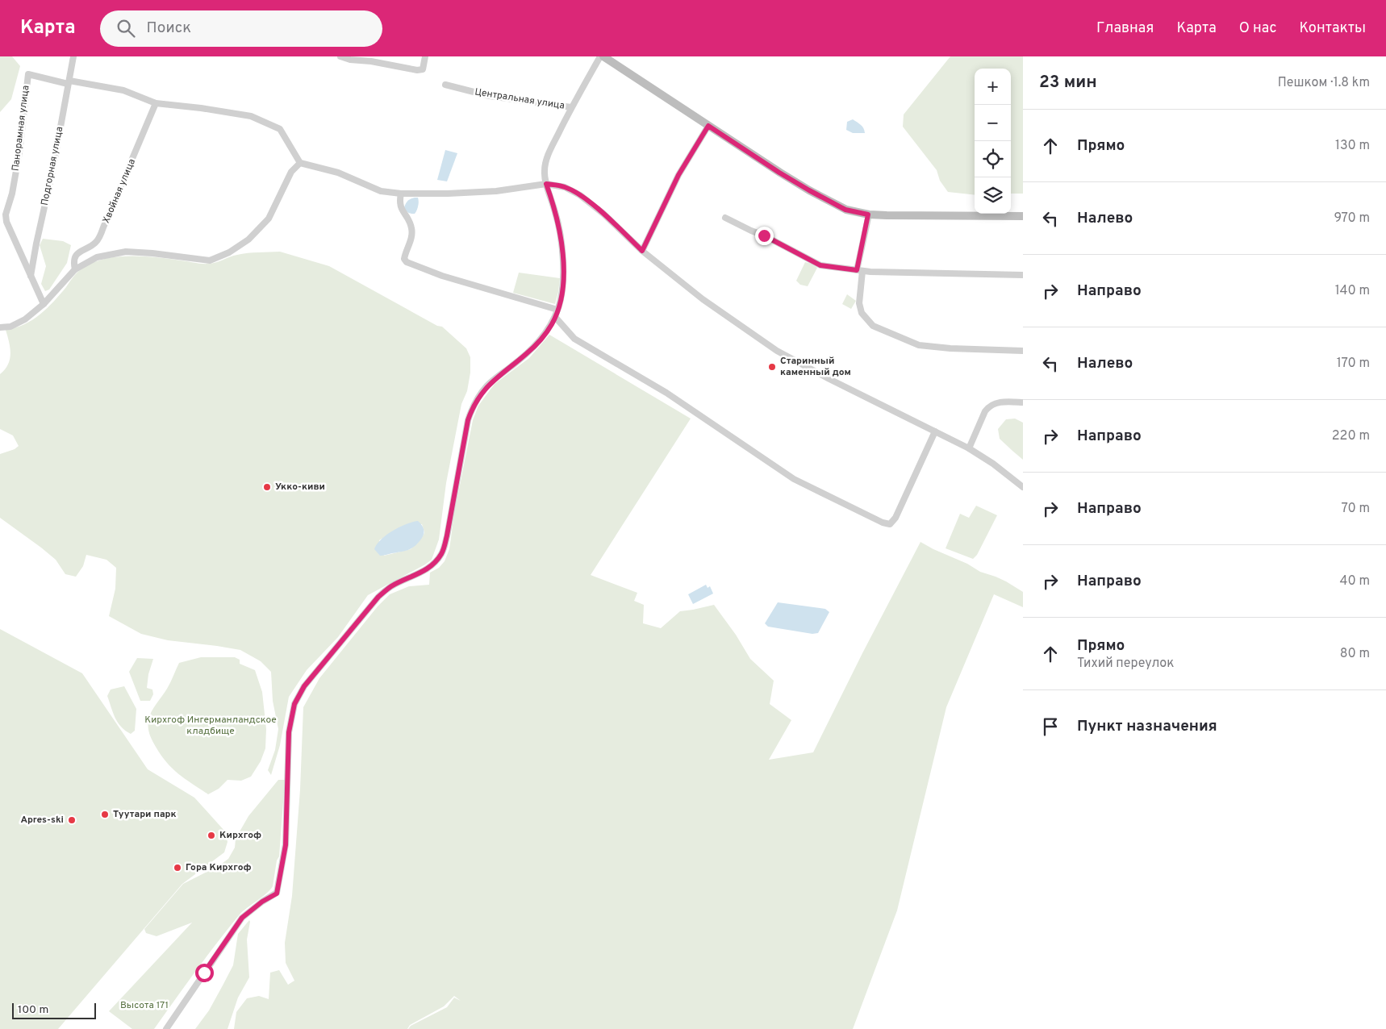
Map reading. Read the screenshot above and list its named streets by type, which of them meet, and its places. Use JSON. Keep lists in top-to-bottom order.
{
  "streets": {
    "street": [
      "Центральная улица",
      "Панорамная улица",
      "Подгорная улица",
      "Хвойная улица"
    ]
  },
  "crossings": [
    ["Панорамная улица", "Подгорная улица"]
  ],
  "parks": ["Кирхгоф Ингерманландское кладбище", "Высота 171"],
  "places": [
    "Старинный каменный дом",
    "Укко-киви",
    "Туутари парк",
    "Apres-ski",
    "Кирхгоф",
    "Гора Кирхгоф"
  ],
  "scale_bar": "100 m",
  "page": {
    "header": "Карта",
    "search": "Поиск",
    "nav": [
      "Главная",
      "Карта",
      "О нас",
      "Контакты"
    ],
    "heading": ["23 мин", "Пешком · 1.8 km"],
    "map_buttons": ["+", "−"],
    "list": [
      ["Прямо", "130 m"],
      ["Налево", "970 m"],
      ["Направо", "140 m"],
      ["Налево", "170 m"],
      ["Направо", "220 m"],
      ["Направо", "70 m"],
      ["Направо", "40 m"],
      ["Прямо", "Тихий переулок", "80 m"],
      "Пункт назначения"
    ],
    "scale": "100 m"
  }
}
